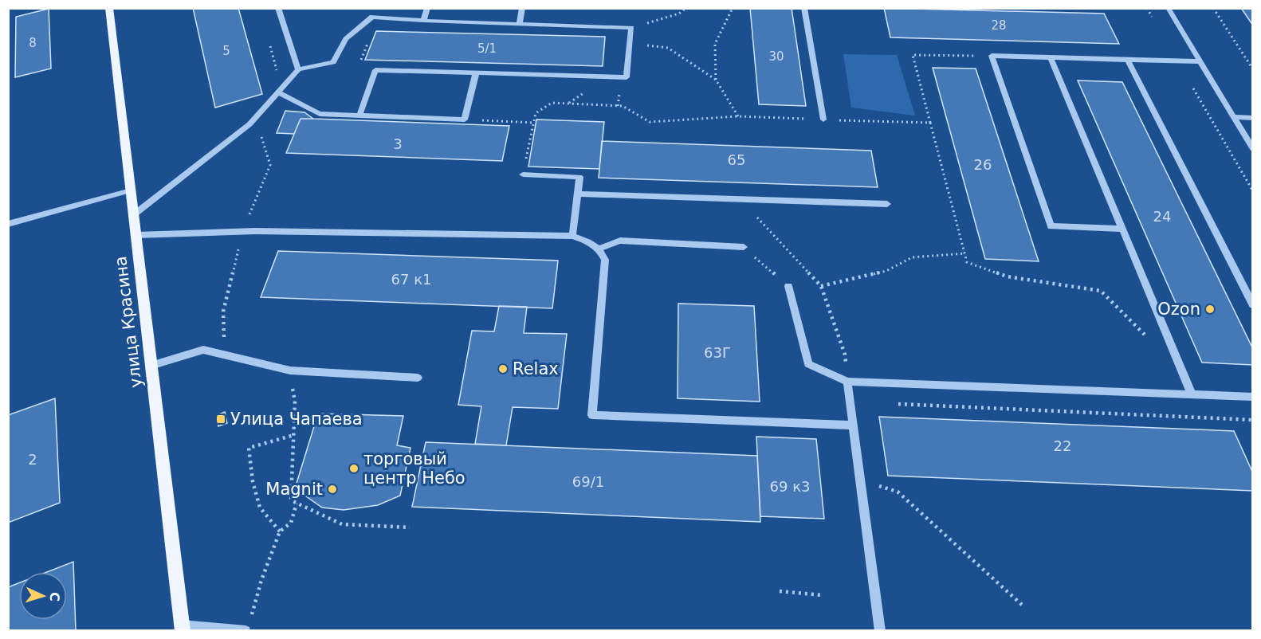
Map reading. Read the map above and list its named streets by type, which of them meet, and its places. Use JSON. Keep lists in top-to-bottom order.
{
  "streets": {
    "main road": ["улица Красина"]
  },
  "places": {
    "other": [
      "Ozon",
      "Relax",
      "торговый центр Небо",
      "Magnit"
    ],
    "transit": ["Улица Чапаева"]
  },
  "house_numbers": [
    "28",
    "8",
    "5/1",
    "5",
    "30",
    "3",
    "65",
    "26",
    "24",
    "67 к1",
    "63Г",
    "22",
    "2",
    "69/1",
    "69 к3"
  ],
  "north": "right"
}
